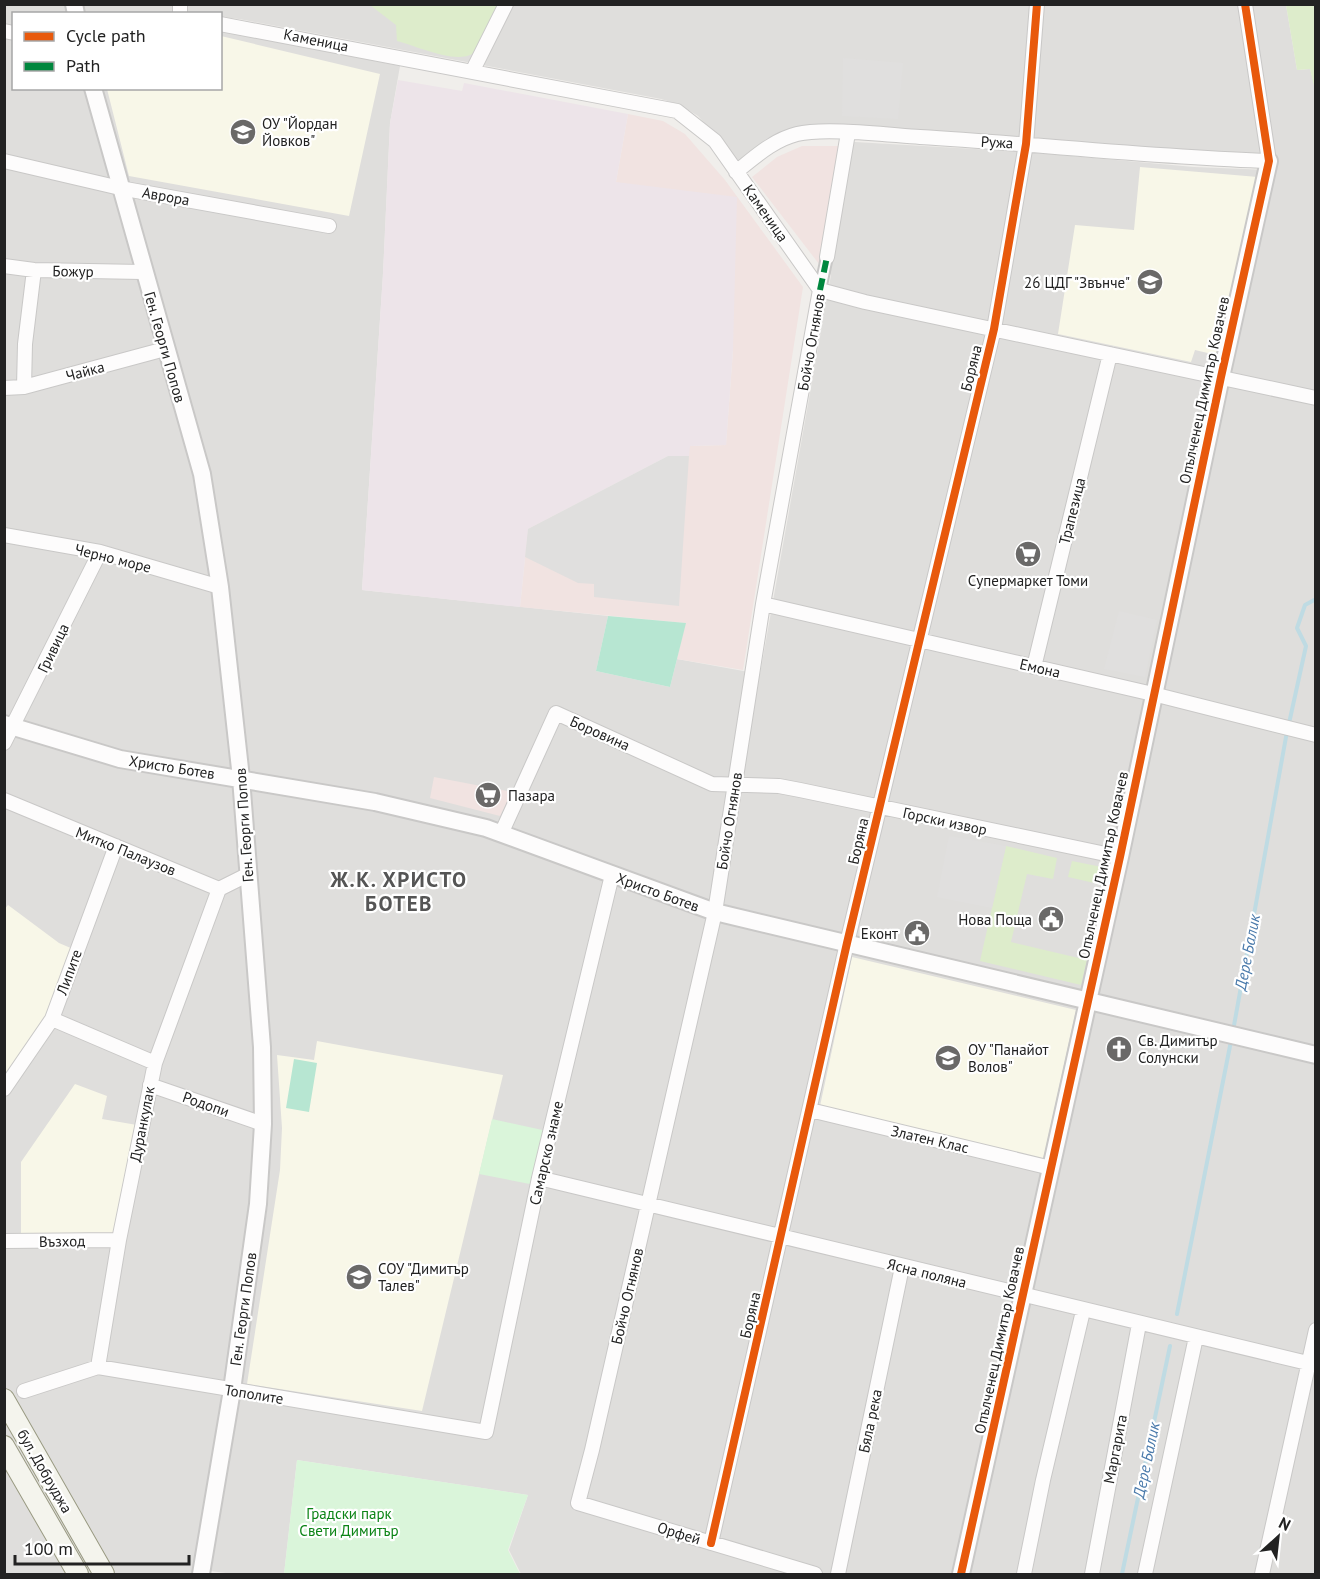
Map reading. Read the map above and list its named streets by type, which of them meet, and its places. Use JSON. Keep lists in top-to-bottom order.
{
  "streets": {
    "main road": ["бул. Добруджа"],
    "street": [
      "Каменица",
      "Ружа",
      "Аврора",
      "Божур",
      "Бойчо Огнянов",
      "Ген. Георги Попов",
      "Боряна",
      "Чайка",
      "Опълченец Димитър Ковачев",
      "Трапезица",
      "Черно море",
      "Гривица",
      "Емона",
      "Боровина",
      "Христо Ботев",
      "Горски извор",
      "Митко Палаузов",
      "Липите",
      "Родопи",
      "Дуранкулак",
      "Златен Клас",
      "Самарско знаме",
      "Възход",
      "Ясна поляна",
      "Тополите",
      "Бяла река",
      "Маргарита",
      "Орфей"
    ]
  },
  "crossings": [
    ["Каменица", "Ружа"],
    ["Каменица", "Бойчо Огнянов"],
    ["Ружа", "Бойчо Огнянов"],
    ["Ружа", "Боряна"],
    ["Ружа", "Опълченец Димитър Ковачев"],
    ["Аврора", "Ген. Георги Попов"],
    ["Божур", "Ген. Георги Попов"],
    ["Бойчо Огнянов", "Емона"],
    ["Бойчо Огнянов", "Боровина"],
    ["Бойчо Огнянов", "Христо Ботев"],
    ["Бойчо Огнянов", "Горски извор"],
    ["Бойчо Огнянов", "Ясна поляна"],
    ["Бойчо Огнянов", "Орфей"],
    ["Ген. Георги Попов", "Чайка"],
    ["Ген. Георги Попов", "Черно море"],
    ["Ген. Георги Попов", "Христо Ботев"],
    ["Ген. Георги Попов", "Родопи"],
    ["Ген. Георги Попов", "Тополите"],
    ["Боряна", "Емона"],
    ["Боряна", "Христо Ботев"],
    ["Боряна", "Горски извор"],
    ["Боряна", "Златен Клас"],
    ["Боряна", "Ясна поляна"],
    ["Боряна", "Орфей"],
    ["Опълченец Димитър Ковачев", "Емона"],
    ["Опълченец Димитър Ковачев", "Христо Ботев"],
    ["Опълченец Димитър Ковачев", "Горски извор"],
    ["Опълченец Димитър Ковачев", "Златен Клас"],
    ["Опълченец Димитър Ковачев", "Ясна поляна"],
    ["Трапезица", "Емона"],
    ["Черно море", "Гривица"],
    ["Гривица", "Христо Ботев"],
    ["Боровина", "Христо Ботев"],
    ["Боровина", "Горски извор"],
    ["Христо Ботев", "Самарско знаме"],
    ["Митко Палаузов", "Липите"],
    ["Митко Палаузов", "Дуранкулак"],
    ["Родопи", "Дуранкулак"],
    ["Дуранкулак", "Възход"],
    ["Дуранкулак", "Тополите"],
    ["Самарско знаме", "Ясна поляна"],
    ["Самарско знаме", "Тополите"],
    ["Ясна поляна", "Бяла река"],
    ["Ясна поляна", "Маргарита"]
  ],
  "districts": ["Ж.К. ХРИСТО БОТЕВ"],
  "water": ["Дере Балик"],
  "parks": ["Градски парк Свети Димитър"],
  "places": {
    "school or university": [
      "ОУ \"Йордан Йовков\"",
      "26 ЦДГ \"Звънче\"",
      "ОУ \"Панайот Волов\"",
      "СОУ \"Димитър Талев\""
    ],
    "supermarket": ["Супермаркет Томи", "Пазара"],
    "public building": ["Нова Поща", "Еконт"],
    "church": ["Св. Димитър Солунски"]
  },
  "legend": ["Cycle path", "Path"],
  "scale_bar": "100 m",
  "north": "top right"
}
